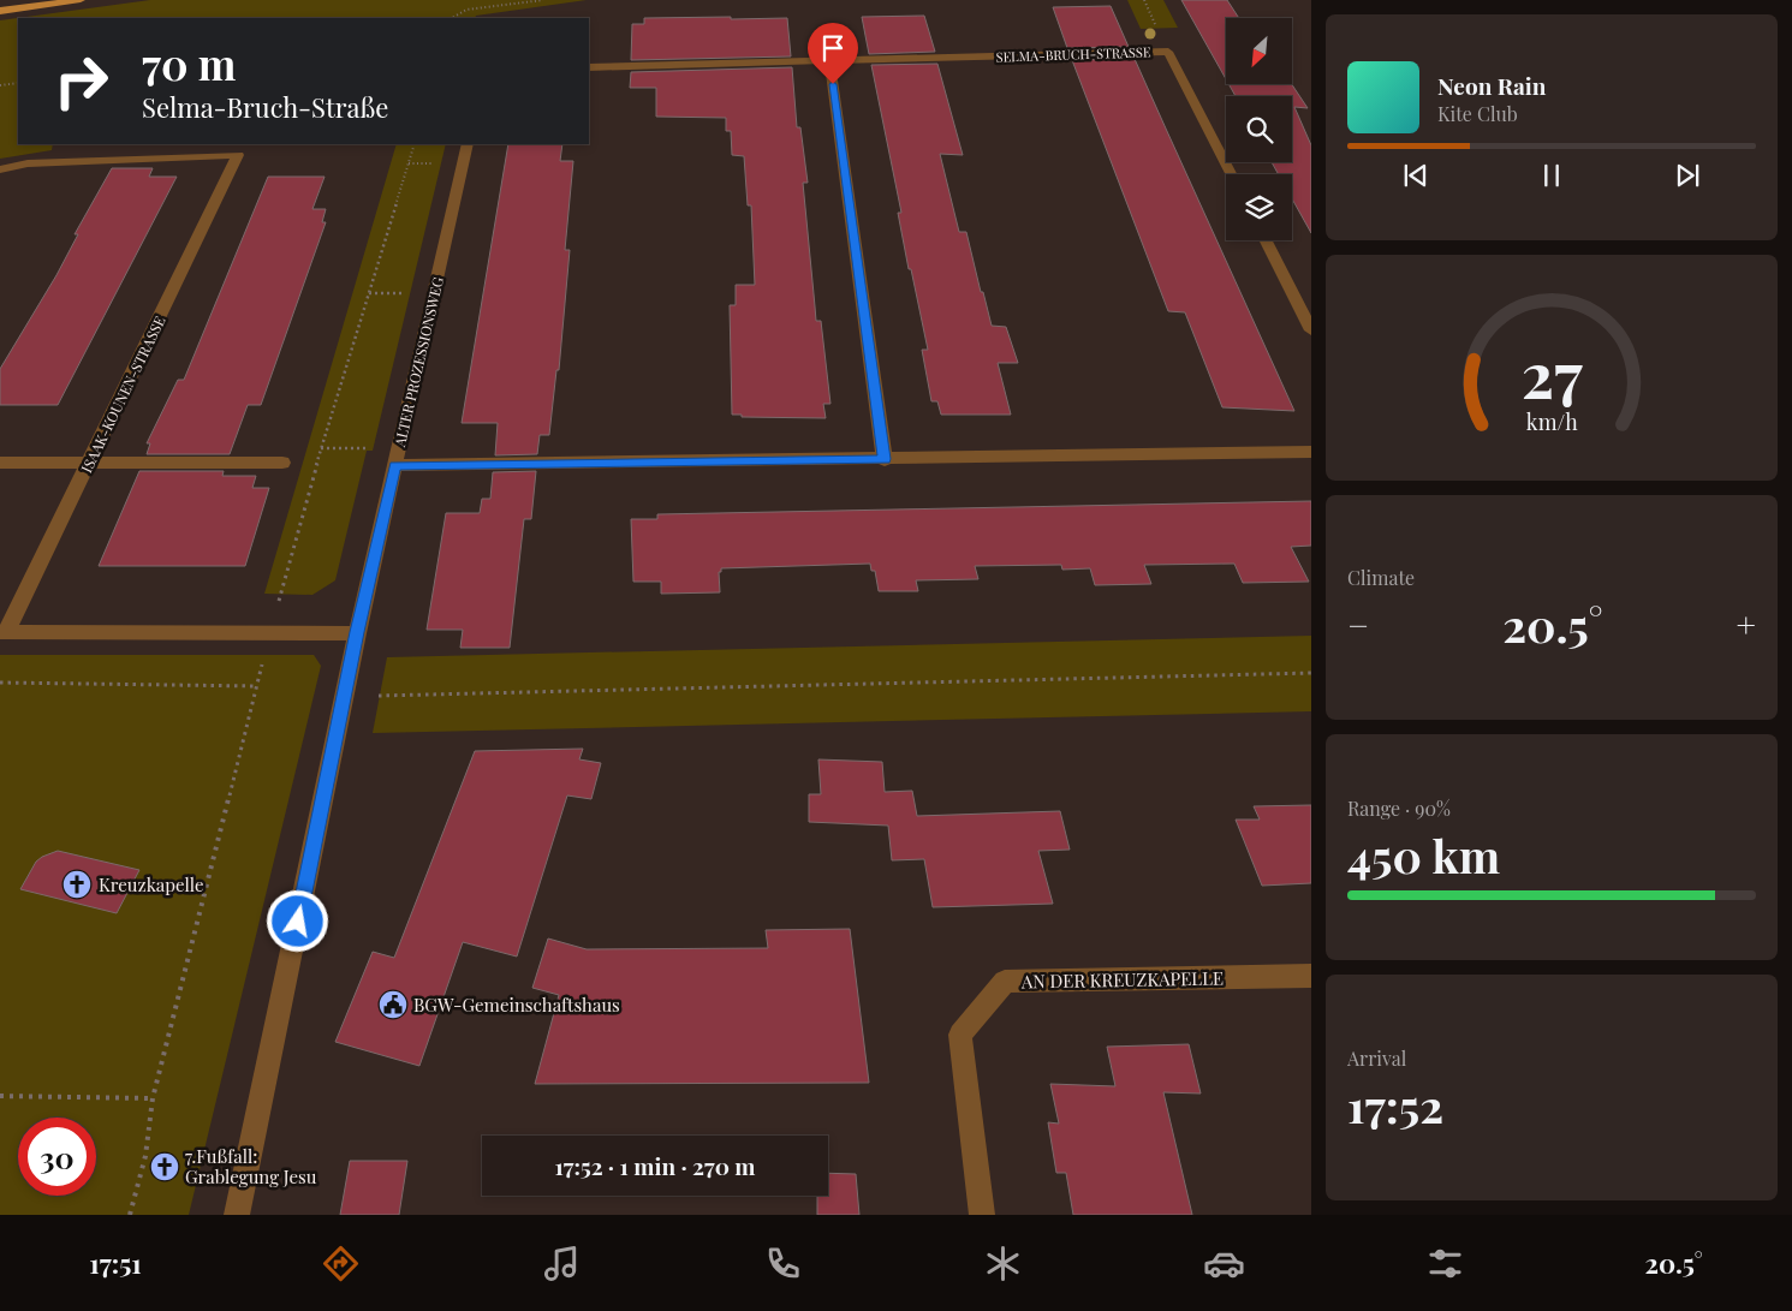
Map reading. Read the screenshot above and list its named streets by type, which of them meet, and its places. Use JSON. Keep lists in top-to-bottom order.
{
  "streets": {
    "street": [
      "SELMA-BRUCH-STRASSE",
      "ALTER PROZESSIONSWEG",
      "ISAAK-KOUNEN-STRASSE",
      "AN DER KREUZKAPELLE"
    ]
  },
  "crossings": [
    ["ALTER PROZESSIONSWEG", "ISAAK-KOUNEN-STRASSE"]
  ],
  "places": {
    "church": ["Kreuzkapelle", "7.Fußfall: Grablegung Jesu"],
    "public building": ["BGW-Gemeinschaftshaus"]
  },
  "north": "bottom left",
  "page": {
    "turn": ["70 m", "Selma-Bruch-Straße"],
    "song": ["Neon Rain", "Kite Club"],
    "tile": [
      "Climate",
      ["Range · 90%", "450 km"],
      ["Arrival", "17:52"]
    ],
    "heat": ["−", "20.5°", "+"],
    "limit": "30",
    "trip": "17:52 · 1 min · 270 m",
    "tabs": ["17:51", "20.5°"],
    "gauge": ["27", "km/h"]
  }
}
